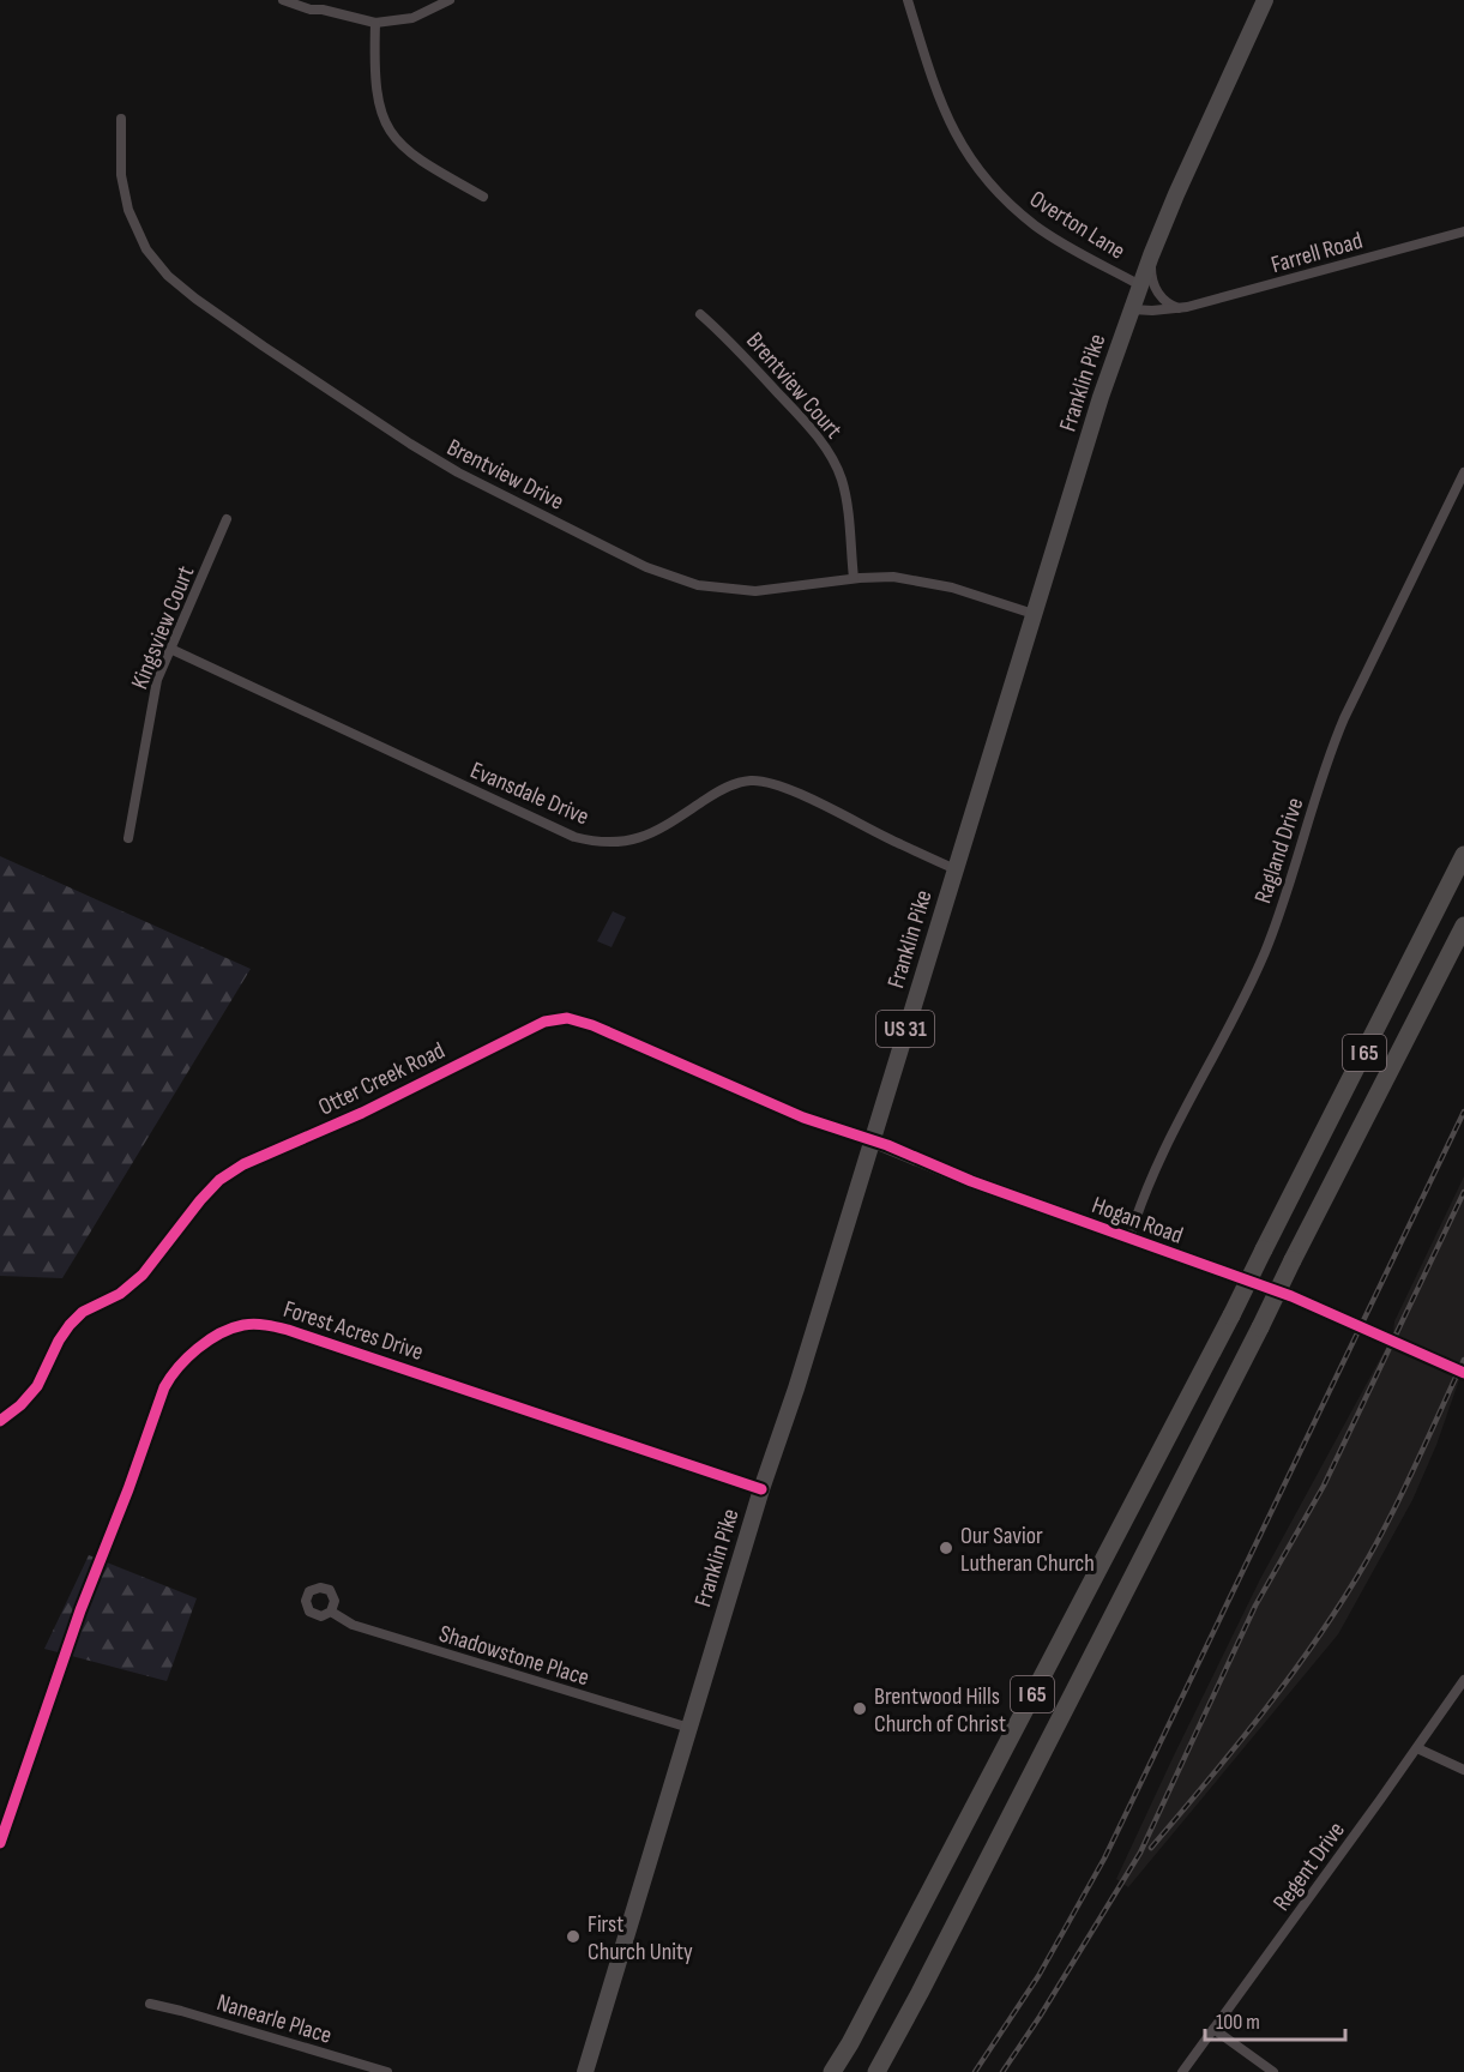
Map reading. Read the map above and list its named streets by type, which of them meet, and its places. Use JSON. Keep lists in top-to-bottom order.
{
  "streets": {
    "highway": ["I 65"],
    "main road": ["Franklin Pike", "US 31"],
    "street": [
      "Overton Lane",
      "Farrell Road",
      "Brentview Court",
      "Brentview Drive",
      "Kingsview Court",
      "Evansdale Drive",
      "Ragland Drive",
      "Otter Creek Road",
      "Hogan Road",
      "Forest Acres Drive",
      "Shadowstone Place",
      "Regent Drive",
      "Nanearle Place"
    ]
  },
  "crossings": [
    ["Overton Lane", "Franklin Pike"],
    ["Farrell Road", "Franklin Pike"],
    ["Franklin Pike", "Brentview Drive"],
    ["Franklin Pike", "Evansdale Drive"],
    ["Franklin Pike", "Otter Creek Road"],
    ["Franklin Pike", "Hogan Road"],
    ["Franklin Pike", "Forest Acres Drive"],
    ["Franklin Pike", "Shadowstone Place"],
    ["Brentview Court", "Brentview Drive"],
    ["Kingsview Court", "Evansdale Drive"],
    ["Ragland Drive", "Hogan Road"],
    ["Otter Creek Road", "Hogan Road"]
  ],
  "places": ["Our Savior Lutheran Church", "Brentwood Hills Church of Christ", "First Church Unity"],
  "scale_bar": "100 m"
}
